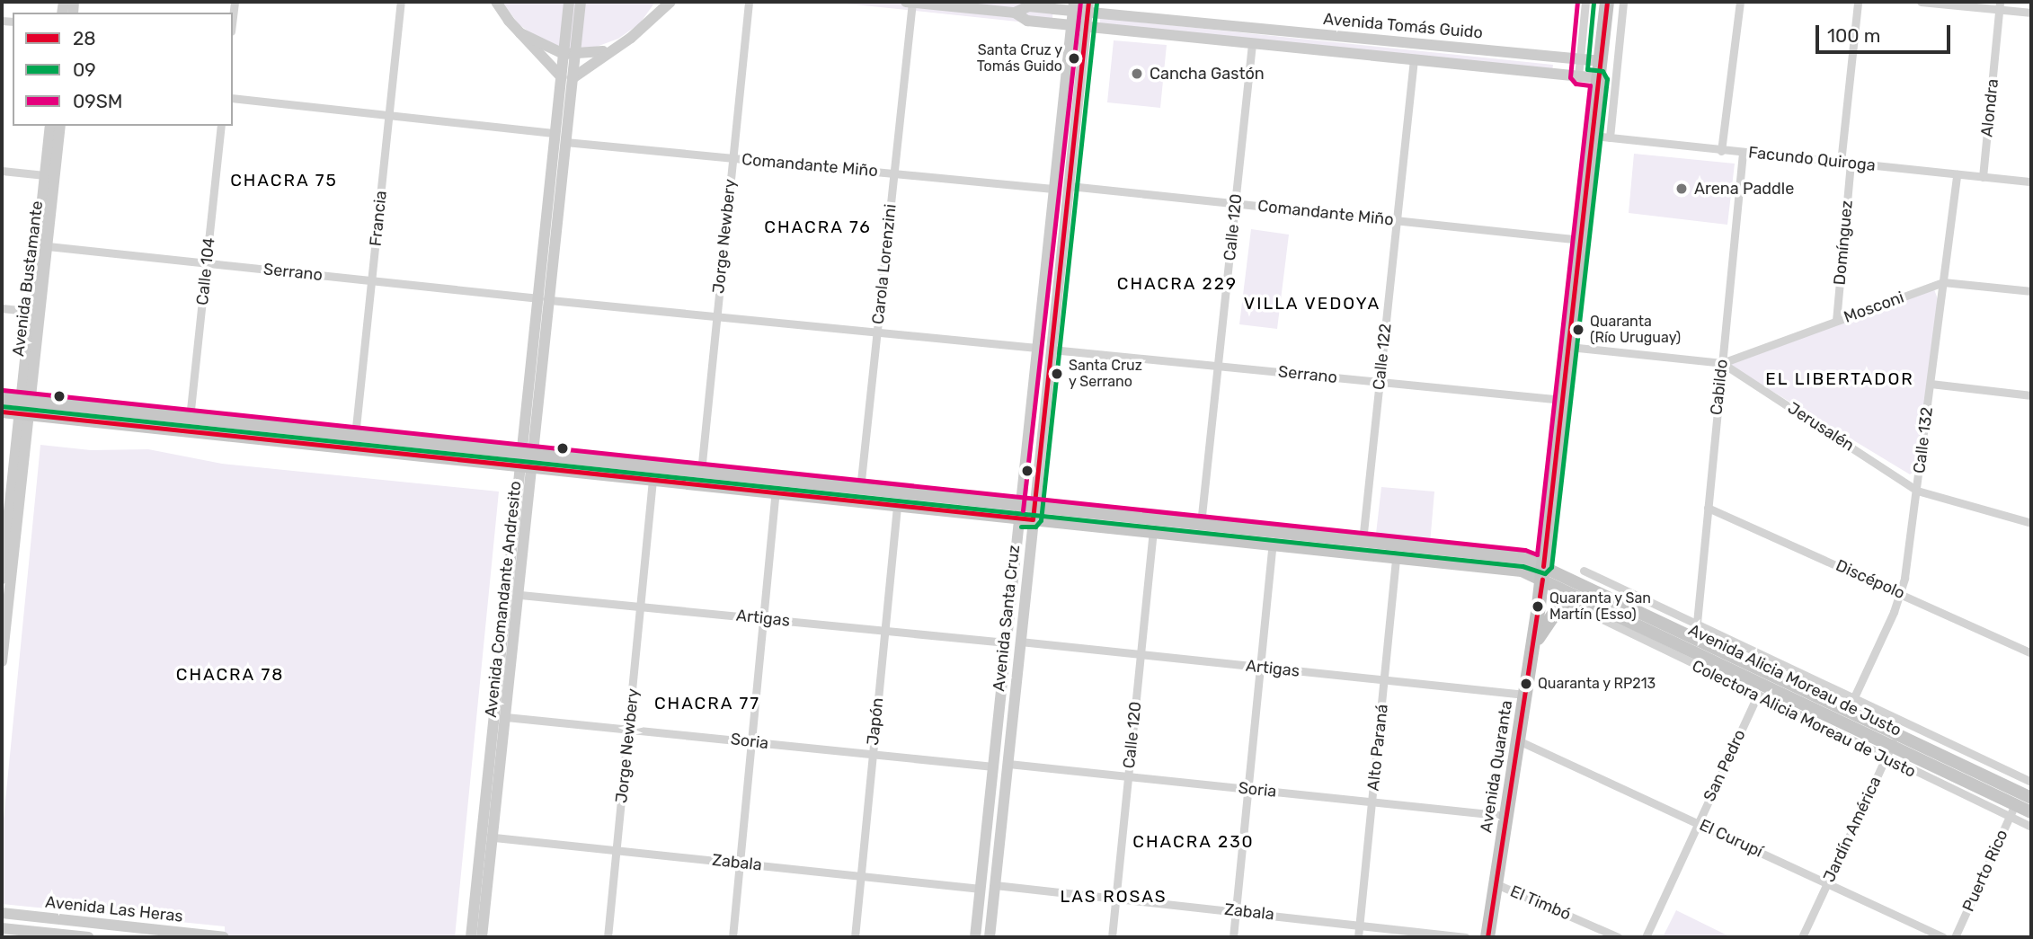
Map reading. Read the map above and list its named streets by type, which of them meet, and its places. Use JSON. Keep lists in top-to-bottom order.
{
  "streets": {
    "highway": ["Avenida Quaranta"],
    "main road": [
      "Avenida Tomás Guido",
      "Avenida Bustamante",
      "Avenida Comandante Andresito",
      "Avenida Santa Cruz",
      "Avenida Alicia Moreau de Justo",
      "Avenida Las Heras"
    ],
    "street": [
      "Alondra",
      "Facundo Quiroga",
      "Comandante Miño",
      "Francia",
      "Calle 120",
      "Jorge Newbery",
      "Domínguez",
      "Carola Lorenzini",
      "Calle 104",
      "Serrano",
      "Mosconi",
      "Calle 122",
      "Cabildo",
      "Jerusalén",
      "Calle 132",
      "Discépolo",
      "Artigas",
      "Colectora Alicia Moreau de Justo",
      "Japón",
      "Soria",
      "Alto Paraná",
      "San Pedro",
      "Jardín América",
      "El Curupí",
      "Zabala",
      "Puerto Rico",
      "El Timbó"
    ]
  },
  "crossings": [
    ["Avenida Tomás Guido", "Calle 120"],
    ["Avenida Tomás Guido", "Carola Lorenzini"],
    ["Avenida Tomás Guido", "Calle 122"],
    ["Avenida Tomás Guido", "Avenida Santa Cruz"],
    ["Avenida Tomás Guido", "Avenida Quaranta"],
    ["Alondra", "Facundo Quiroga"],
    ["Facundo Quiroga", "Domínguez"],
    ["Facundo Quiroga", "Cabildo"],
    ["Facundo Quiroga", "Calle 132"],
    ["Facundo Quiroga", "Avenida Quaranta"],
    ["Comandante Miño", "Calle 120"],
    ["Comandante Miño", "Jorge Newbery"],
    ["Comandante Miño", "Carola Lorenzini"],
    ["Comandante Miño", "Calle 122"],
    ["Comandante Miño", "Avenida Comandante Andresito"],
    ["Comandante Miño", "Avenida Santa Cruz"],
    ["Comandante Miño", "Avenida Quaranta"],
    ["Francia", "Serrano"],
    ["Calle 120", "Serrano"],
    ["Calle 120", "Artigas"],
    ["Calle 120", "Soria"],
    ["Calle 120", "Zabala"],
    ["Jorge Newbery", "Serrano"],
    ["Jorge Newbery", "Artigas"],
    ["Jorge Newbery", "Soria"],
    ["Jorge Newbery", "Zabala"],
    ["Domínguez", "Mosconi"],
    ["Carola Lorenzini", "Serrano"],
    ["Calle 104", "Serrano"],
    ["Serrano", "Avenida Bustamante"],
    ["Serrano", "Calle 122"],
    ["Serrano", "Avenida Comandante Andresito"],
    ["Serrano", "Avenida Santa Cruz"],
    ["Serrano", "Avenida Quaranta"],
    ["Mosconi", "Cabildo"],
    ["Mosconi", "Jerusalén"],
    ["Mosconi", "Calle 132"],
    ["Cabildo", "Jerusalén"],
    ["Cabildo", "Discépolo"],
    ["Jerusalén", "Calle 132"],
    ["Jerusalén", "Avenida Quaranta"],
    ["Calle 132", "Discépolo"],
    ["Avenida Comandante Andresito", "Artigas"],
    ["Avenida Comandante Andresito", "Soria"],
    ["Avenida Comandante Andresito", "Zabala"],
    ["Artigas", "Avenida Santa Cruz"],
    ["Artigas", "Japón"],
    ["Artigas", "Alto Paraná"],
    ["Artigas", "Avenida Quaranta"],
    ["Avenida Santa Cruz", "Soria"],
    ["Avenida Santa Cruz", "Zabala"],
    ["Avenida Alicia Moreau de Justo", "Colectora Alicia Moreau de Justo"],
    ["Avenida Alicia Moreau de Justo", "Avenida Quaranta"],
    ["Avenida Alicia Moreau de Justo", "Jardín América"],
    ["Avenida Alicia Moreau de Justo", "Puerto Rico"],
    ["Colectora Alicia Moreau de Justo", "San Pedro"],
    ["Colectora Alicia Moreau de Justo", "Jardín América"],
    ["Colectora Alicia Moreau de Justo", "Puerto Rico"],
    ["Japón", "Soria"],
    ["Japón", "Zabala"],
    ["Soria", "Alto Paraná"],
    ["Soria", "Avenida Quaranta"],
    ["Alto Paraná", "Zabala"],
    ["San Pedro", "El Curupí"],
    ["Avenida Quaranta", "El Curupí"],
    ["Avenida Quaranta", "El Timbó"],
    ["Jardín América", "El Curupí"]
  ],
  "districts": [
    "CHACRA 75",
    "CHACRA 76",
    "CHACRA 229",
    "VILLA VEDOYA",
    "EL LIBERTADOR",
    "CHACRA 78",
    "CHACRA 77",
    "CHACRA 230",
    "LAS ROSAS"
  ],
  "places": [
    "Santa Cruz y Tomás Guido",
    "Cancha Gastón",
    "Arena Paddle",
    "Quaranta (Río Uruguay)",
    "Santa Cruz y Serrano",
    "Quaranta y San Martín (Esso)",
    "Quaranta y RP213"
  ],
  "lines": ["transit line 28", "transit line 09SM", "transit line 09"],
  "legend": ["28", "09", "09SM"],
  "scale_bar": "100 m"
}
